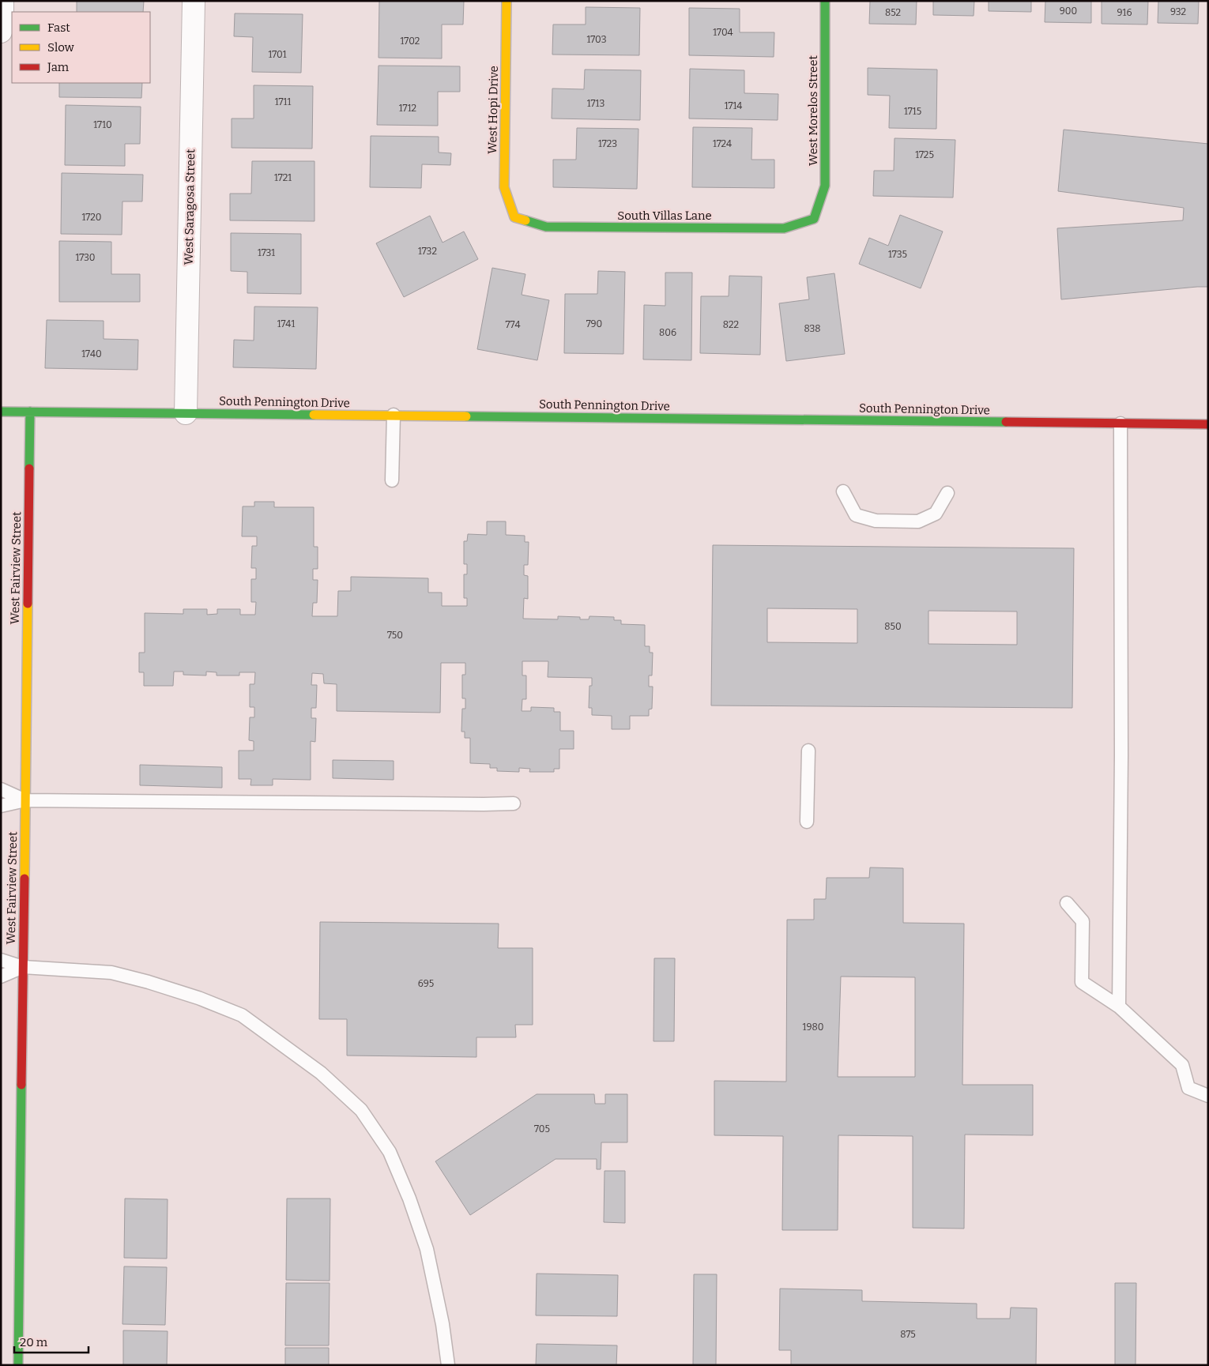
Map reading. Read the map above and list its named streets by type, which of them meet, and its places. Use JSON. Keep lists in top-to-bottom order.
{
  "streets": {
    "street": [
      "West Hopi Drive",
      "West Morelos Street",
      "West Saragosa Street",
      "South Villas Lane",
      "South Pennington Drive",
      "West Fairview Street"
    ]
  },
  "crossings": [
    ["West Hopi Drive", "South Villas Lane"],
    ["West Morelos Street", "South Villas Lane"],
    ["West Saragosa Street", "South Pennington Drive"],
    ["South Pennington Drive", "West Fairview Street"]
  ],
  "house_numbers": [
    "900",
    "932",
    "852",
    "916",
    "1704",
    "1703",
    "1702",
    "1701",
    "1711",
    "1713",
    "1714",
    "1712",
    "1715",
    "1710",
    "1723",
    "1724",
    "1725",
    "1721",
    "1720",
    "1732",
    "1731",
    "1735",
    "1730",
    "1741",
    "790",
    "774",
    "822",
    "838",
    "806",
    "1740",
    "850",
    "750",
    "695",
    "1980",
    "705",
    "875"
  ],
  "legend": ["Fast", "Slow", "Jam"],
  "scale_bar": "20 m"
}
